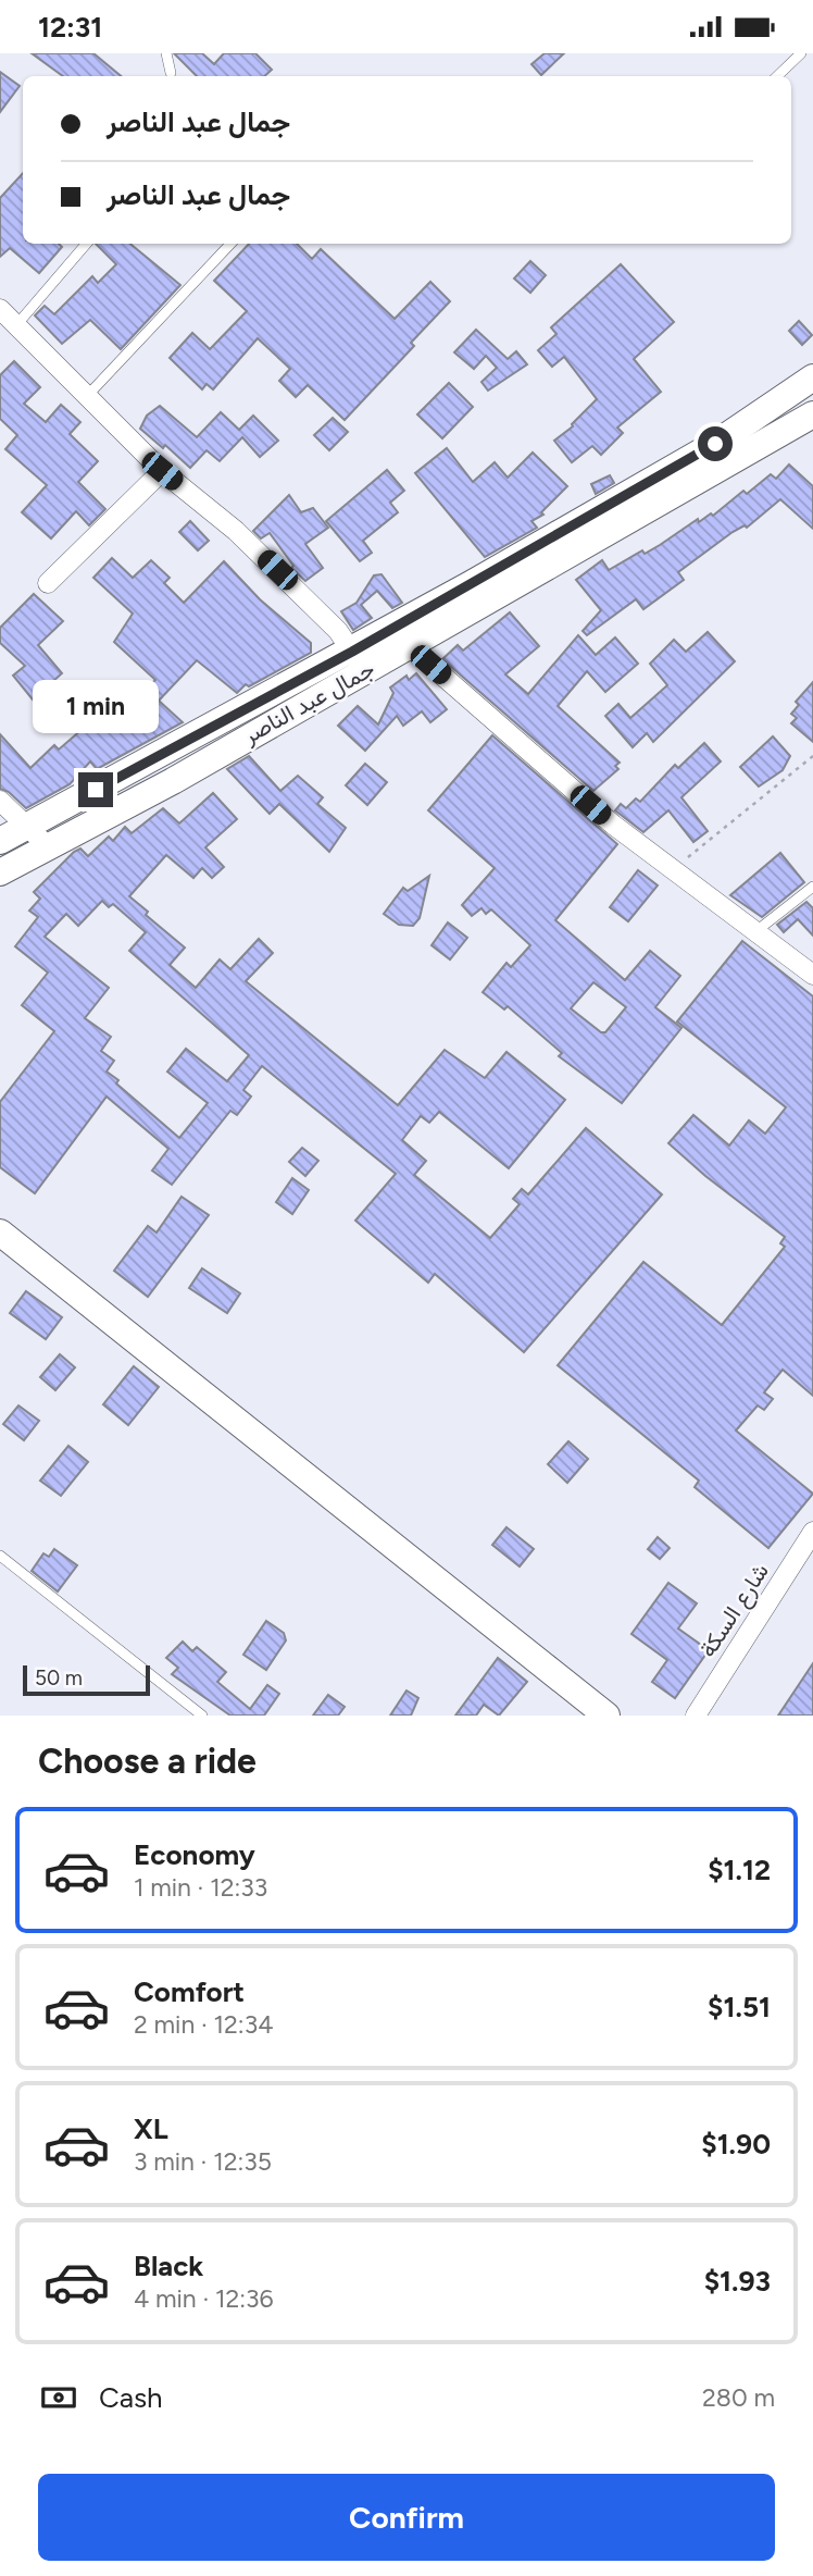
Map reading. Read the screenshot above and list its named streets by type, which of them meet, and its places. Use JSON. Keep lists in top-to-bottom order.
{
  "streets": {
    "main road": ["جمال عبد الناصر"],
    "street": ["شارع السكة"]
  },
  "scale_bar": "50 m",
  "page": {
    "status": "12:31",
    "banner": ["جمال عبد الناصر", "جمال عبد الناصر"],
    "bubble": "1 min",
    "scale": "50 m",
    "heading": "Choose a ride",
    "list": [
      {
        "name": "Economy",
        "note": "1 min · 12:33",
        "value": "$1.12"
      },
      {
        "name": "Comfort",
        "note": "2 min · 12:34",
        "value": "$1.51"
      },
      {
        "name": "XL",
        "note": "3 min · 12:35",
        "value": "$1.90"
      },
      {
        "name": "Black",
        "note": "4 min · 12:36",
        "value": "$1.93"
      }
    ],
    "pay": ["Cash", "280 m"],
    "buttons": "Confirm"
  }
}
